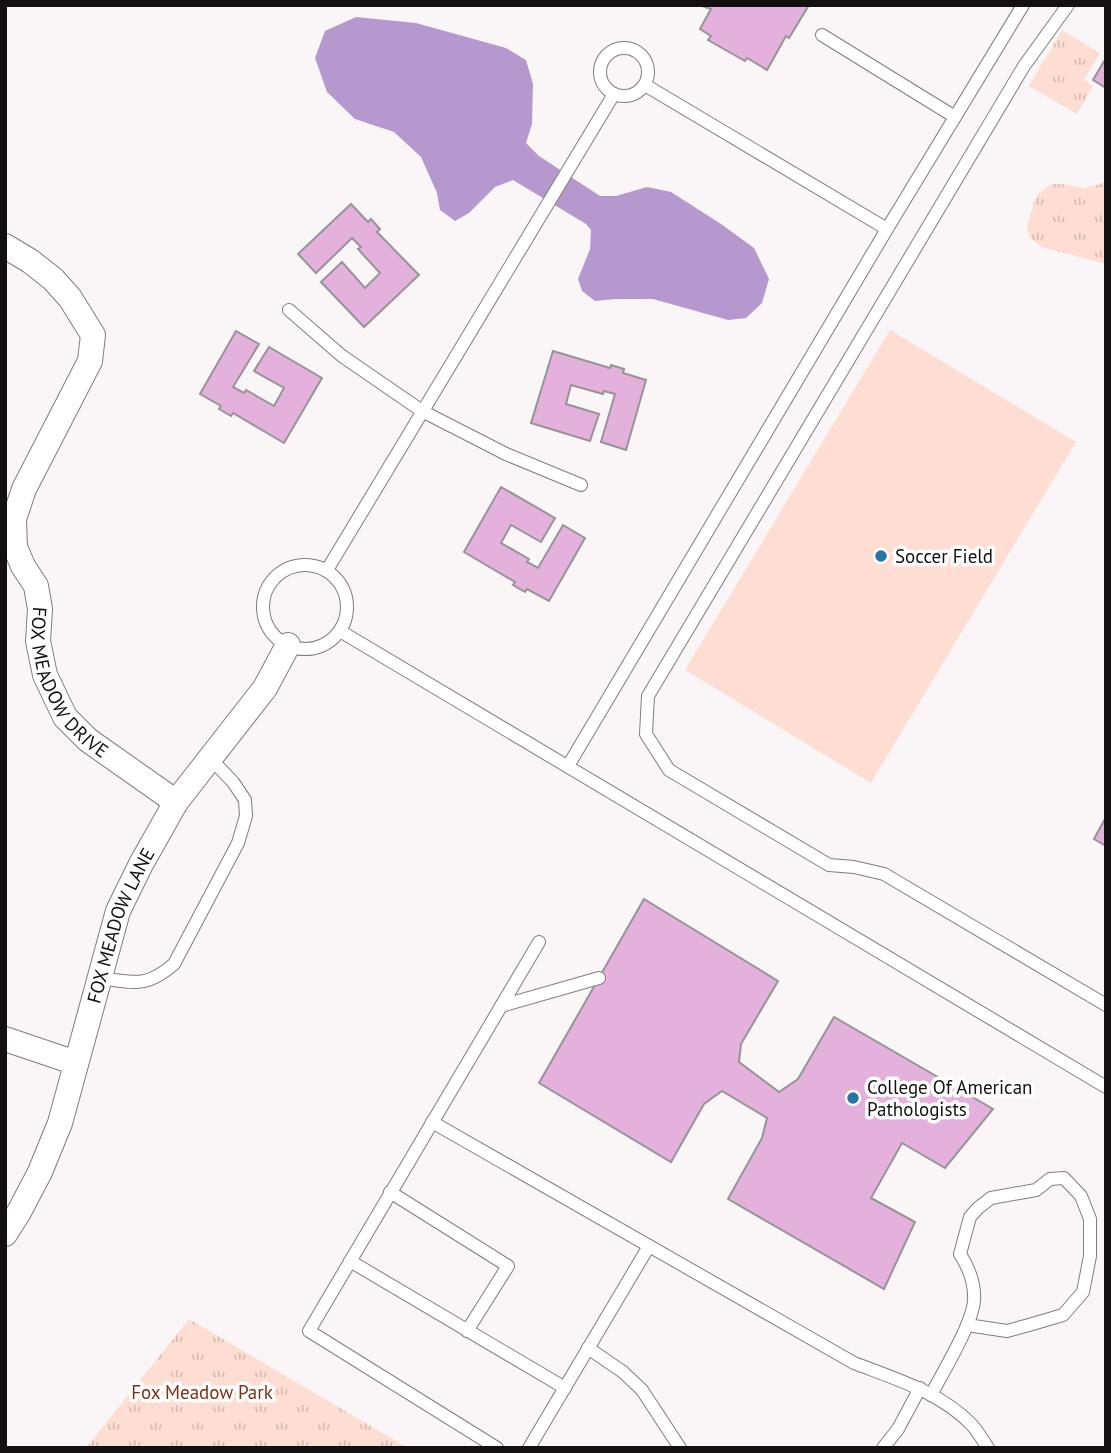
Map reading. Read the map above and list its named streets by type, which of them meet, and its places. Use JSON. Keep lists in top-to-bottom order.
{
  "streets": {
    "street": ["FOX MEADOW DRIVE", "FOX MEADOW LANE"]
  },
  "crossings": [
    ["FOX MEADOW DRIVE", "FOX MEADOW LANE"]
  ],
  "parks": ["Fox Meadow Park"],
  "places": ["Soccer Field", "College Of American Pathologists"]
}
